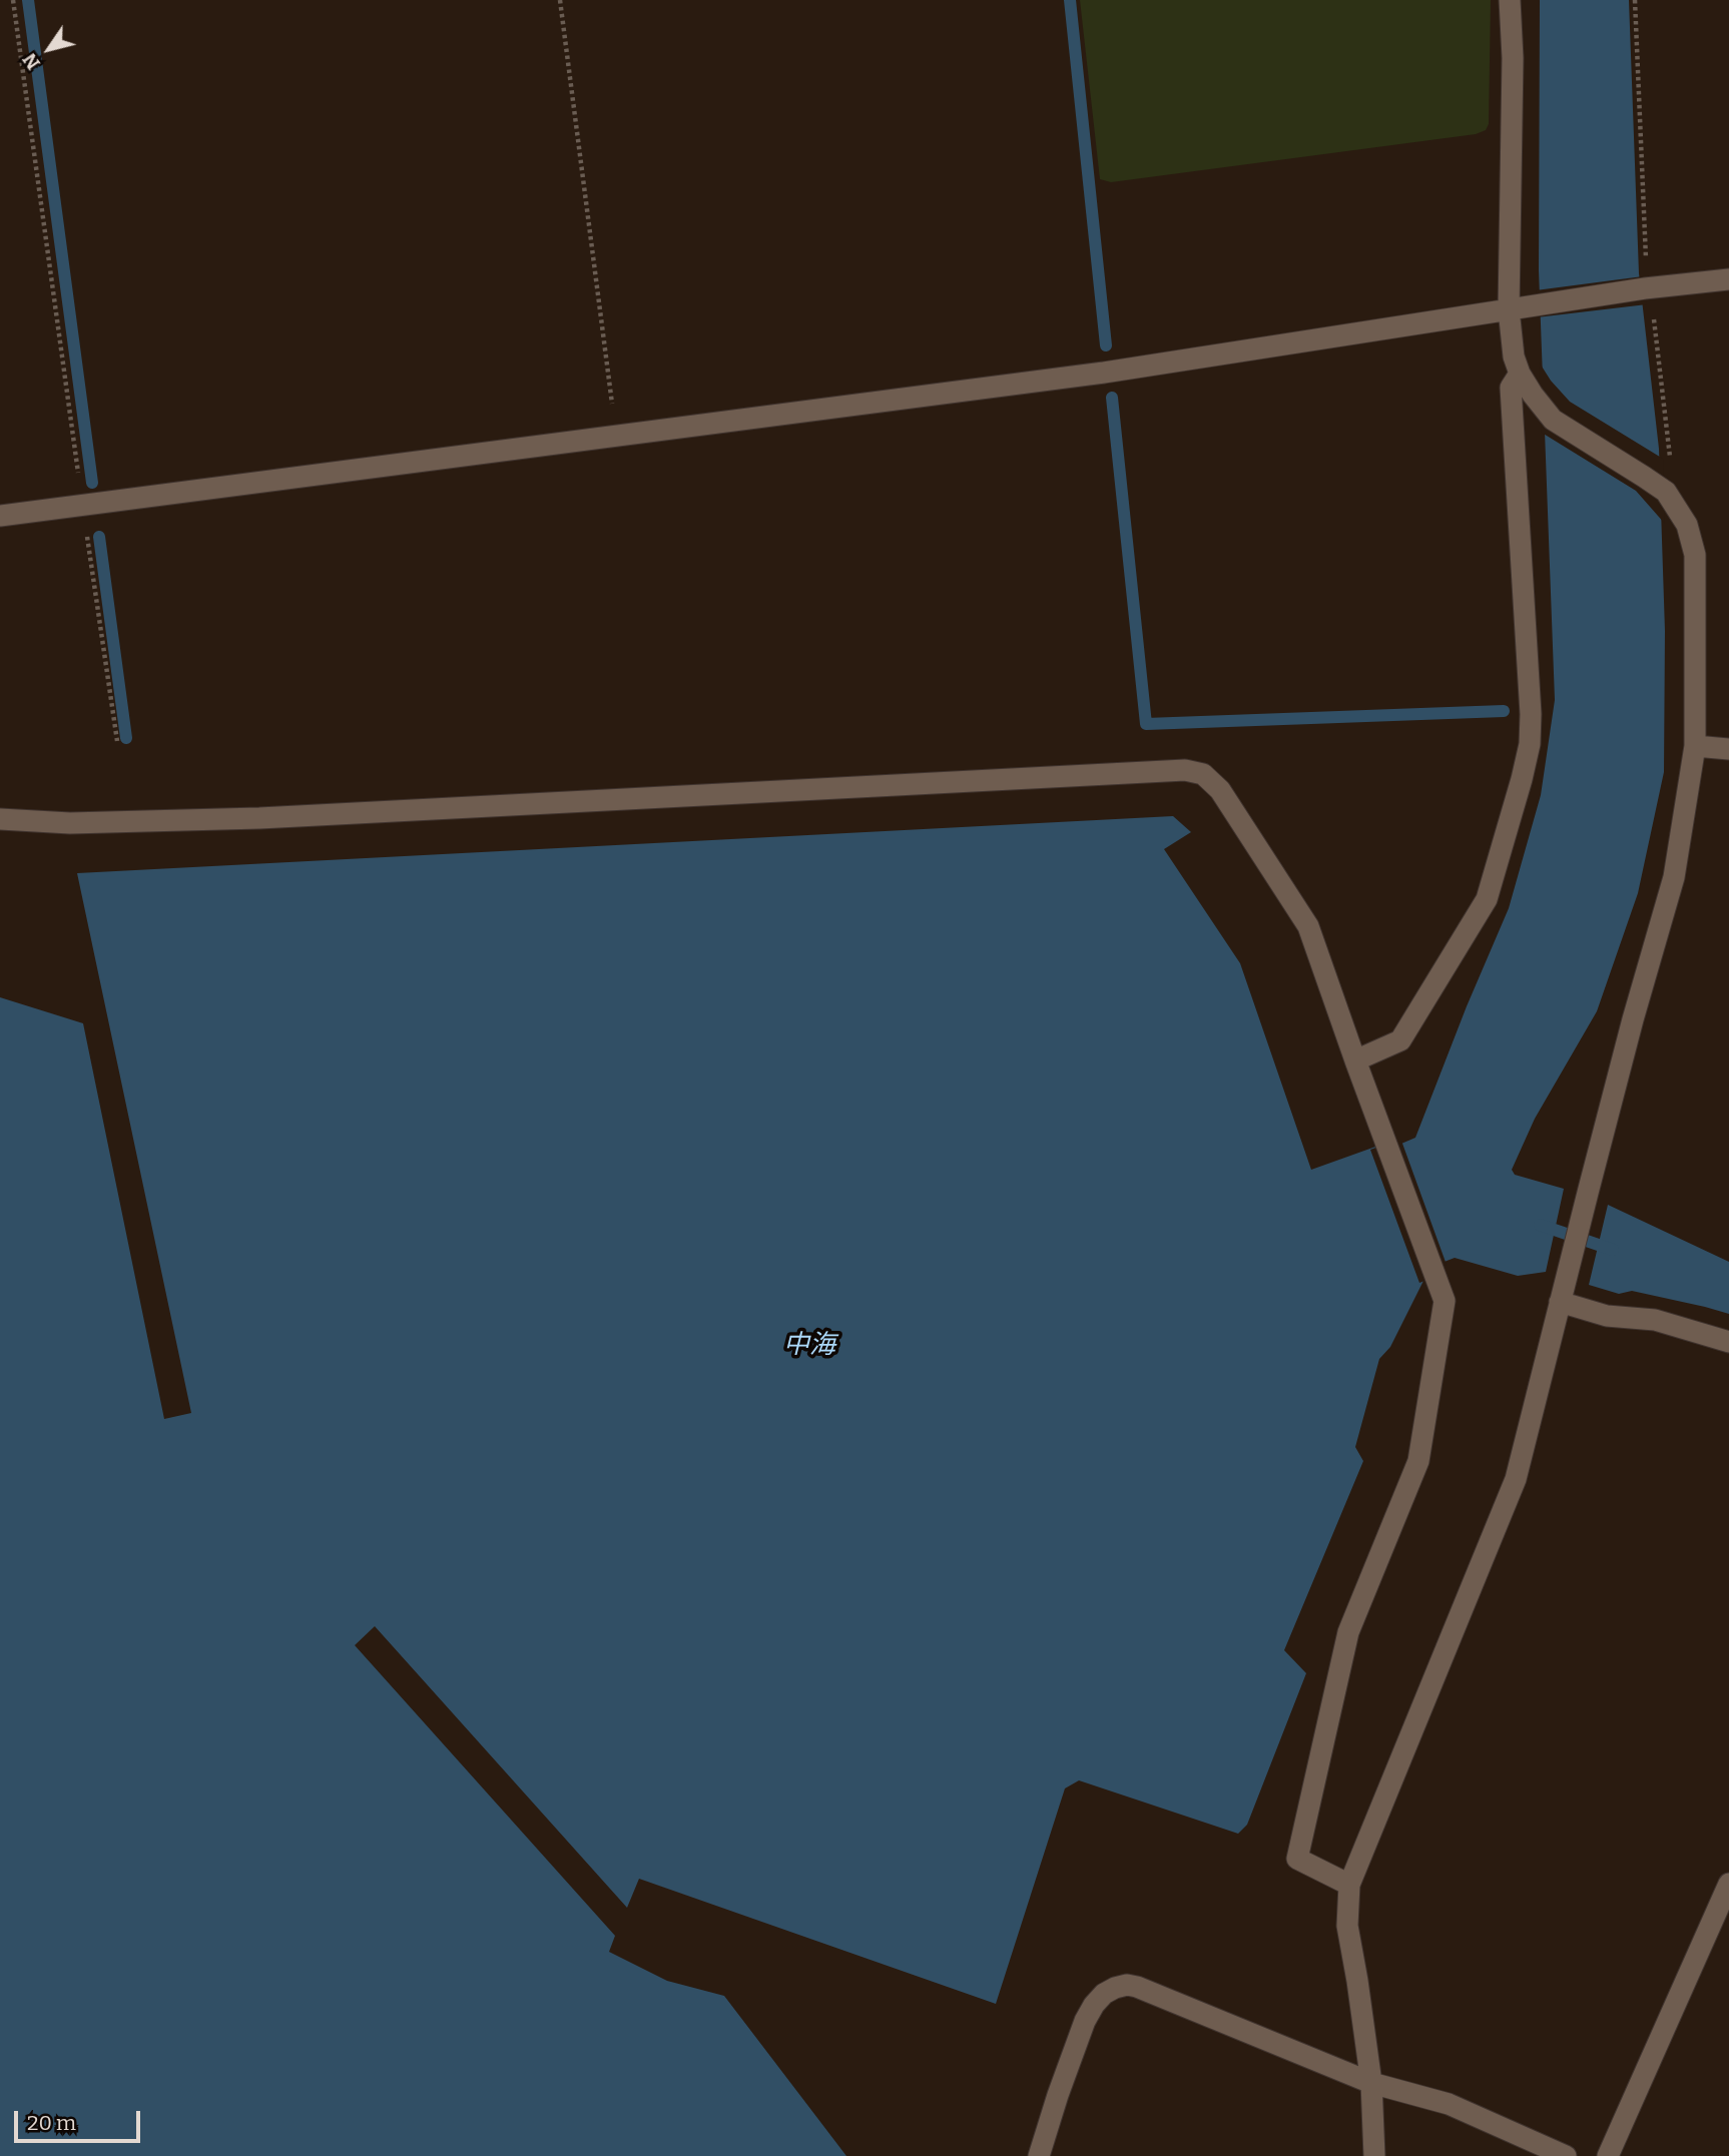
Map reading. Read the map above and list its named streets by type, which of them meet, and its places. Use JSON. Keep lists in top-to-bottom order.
{
  "water": ["中海"],
  "scale_bar": "20 m",
  "north": "bottom left"
}
